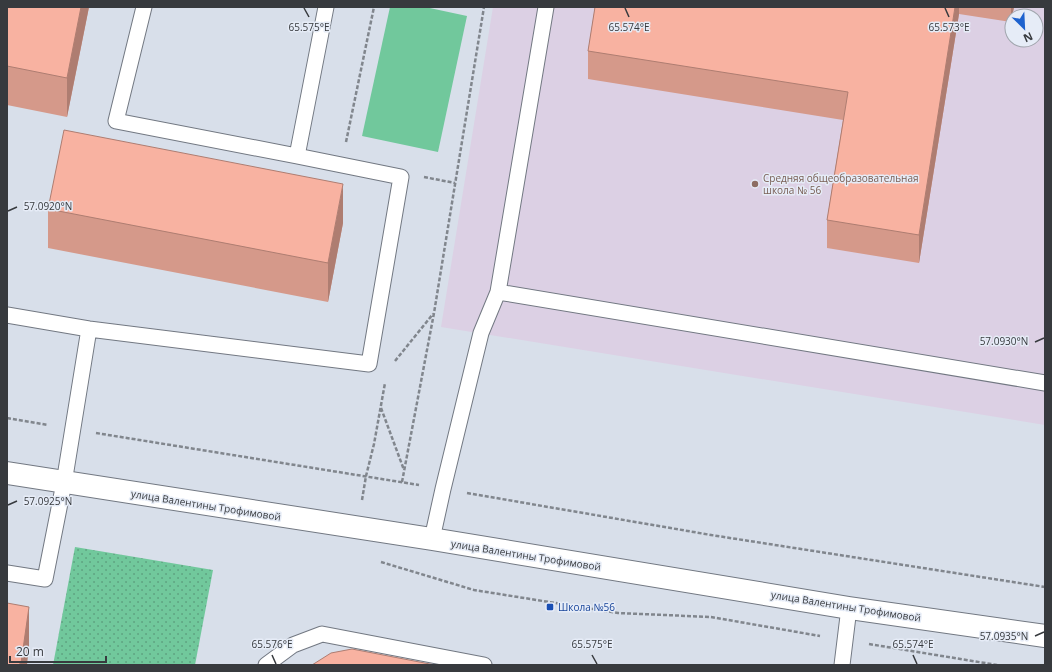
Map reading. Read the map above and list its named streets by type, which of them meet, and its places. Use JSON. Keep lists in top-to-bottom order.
{
  "streets": {
    "street": ["улица Валентины Трофимовой"]
  },
  "places": {
    "other": ["Средняя общеобразовательная школа № 56"],
    "transit": ["Школа №56"]
  },
  "scale_bar": "20 m",
  "north": "bottom right",
  "coordinates": [
    "65.575°E",
    "65.574°E",
    "65.573°E",
    "57.0920°N",
    "57.0930°N",
    "57.0925°N",
    "57.0935°N",
    "65.576°E"
  ]
}
